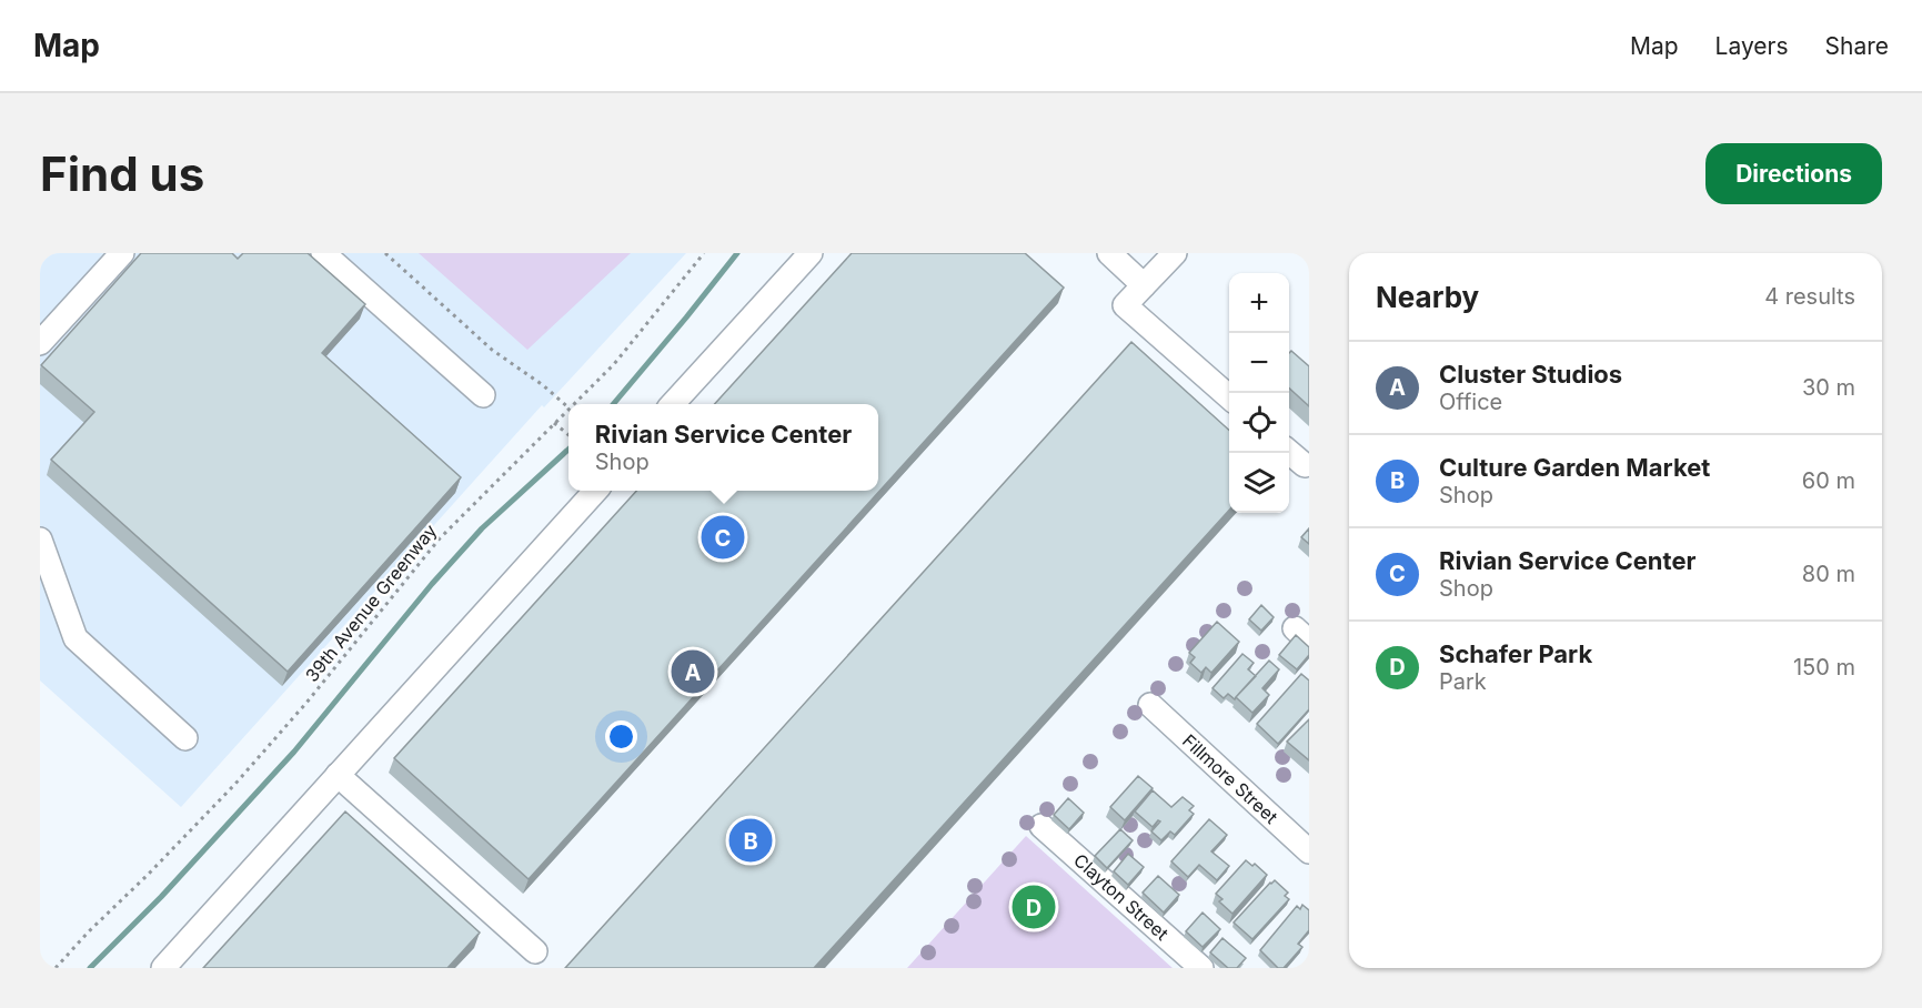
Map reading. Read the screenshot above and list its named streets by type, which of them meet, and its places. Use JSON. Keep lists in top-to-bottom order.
{
  "streets": {
    "street": ["Fillmore Street", "Clayton Street"],
    "path": ["39th Avenue Greenway"]
  },
  "page": {
    "header": "Map",
    "nav": ["Map", "Layers", "Share"],
    "buttons": "Directions",
    "title": "Find us",
    "heading": ["Nearby", "4 results"],
    "map_buttons": ["+", "−"],
    "list": [
      {
        "mark": "A",
        "name": "Cluster Studios",
        "note": "Office",
        "value": "30 m"
      },
      {
        "mark": "B",
        "name": "Culture Garden Market",
        "note": "Shop",
        "value": "60 m"
      },
      {
        "mark": "C",
        "name": "Rivian Service Center",
        "note": "Shop",
        "value": "80 m"
      },
      {
        "mark": "D",
        "name": "Schafer Park",
        "note": "Park",
        "value": "150 m"
      }
    ],
    "popup": ["Rivian Service Center", "Shop"],
    "pins": [
      "C",
      "A",
      "B",
      "D"
    ]
  }
}
